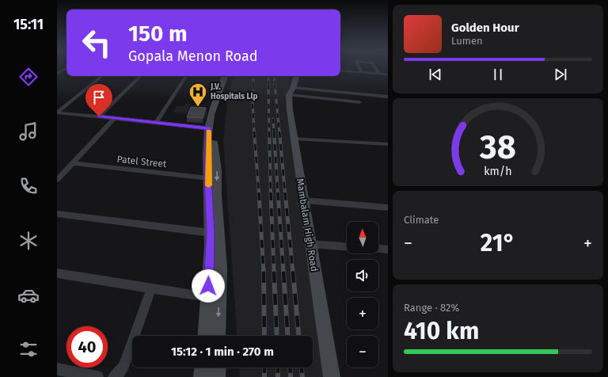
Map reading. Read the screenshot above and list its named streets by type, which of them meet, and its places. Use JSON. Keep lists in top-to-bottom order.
{
  "streets": {
    "street": ["Patel Street", "Mambalam High Road"]
  },
  "places": {
    "hospital": ["J.V. Hospitals Llp"]
  },
  "north": "top",
  "page": {
    "tabs": "15:11",
    "turn": ["150 m", "Gopala Menon Road"],
    "song": ["Golden Hour", "Lumen"],
    "tile": [
      "Climate",
      ["Range · 82%", "410 km"]
    ],
    "map_buttons": ["+", "−"],
    "heat": ["−", "21°", "+"],
    "limit": "40",
    "trip": "15:12 · 1 min · 270 m",
    "gauge": ["38", "km/h"]
  }
}
